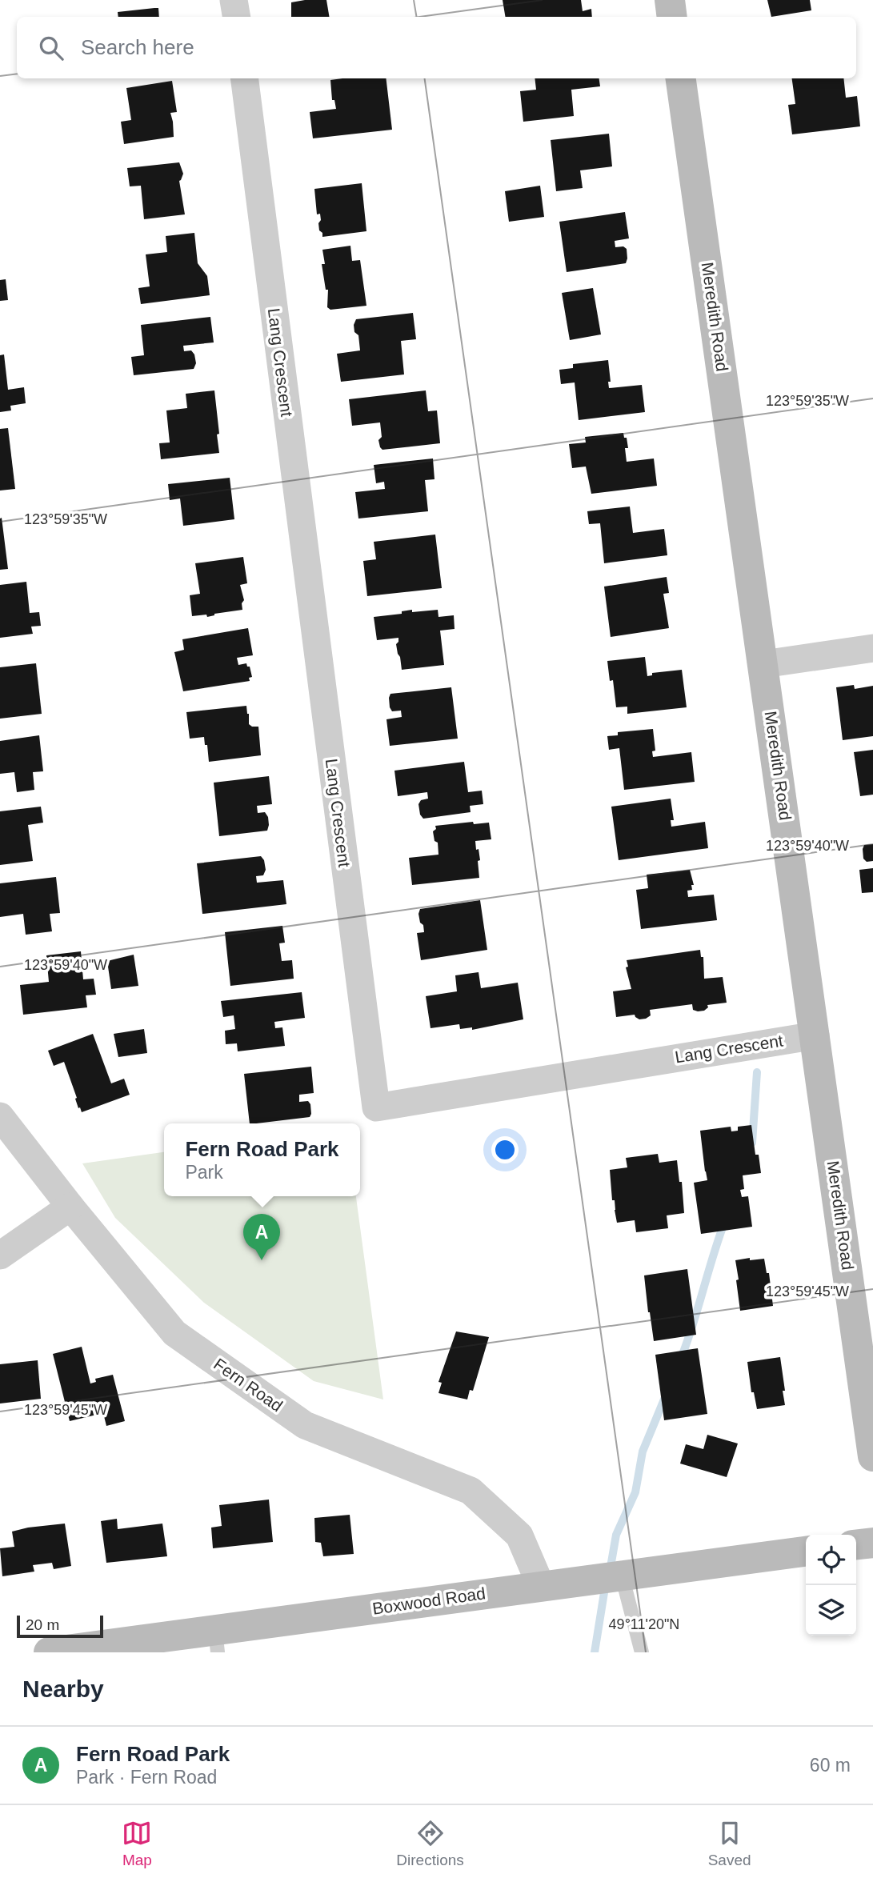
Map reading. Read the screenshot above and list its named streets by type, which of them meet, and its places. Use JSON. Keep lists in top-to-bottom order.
{
  "streets": {
    "street": [
      "Meredith Road",
      "Lang Crescent",
      "Fern Road",
      "Boxwood Road"
    ]
  },
  "crossings": [
    ["Meredith Road", "Lang Crescent"],
    ["Fern Road", "Boxwood Road"]
  ],
  "scale_bar": "20 m",
  "page": {
    "search": "Search here",
    "popup": ["Fern Road Park", "Park"],
    "pins": "A",
    "scale": "20 m",
    "heading": "Nearby",
    "list": [
      {
        "mark": "A",
        "name": "Fern Road Park",
        "note": "Park · Fern Road",
        "value": "60 m"
      }
    ],
    "nav": ["Map", "Directions", "Saved"]
  },
  "coordinates": [
    "123°59'35\"W",
    "123°59'40\"W",
    "123°59'45\"W",
    "49°11'20\"N"
  ]
}
